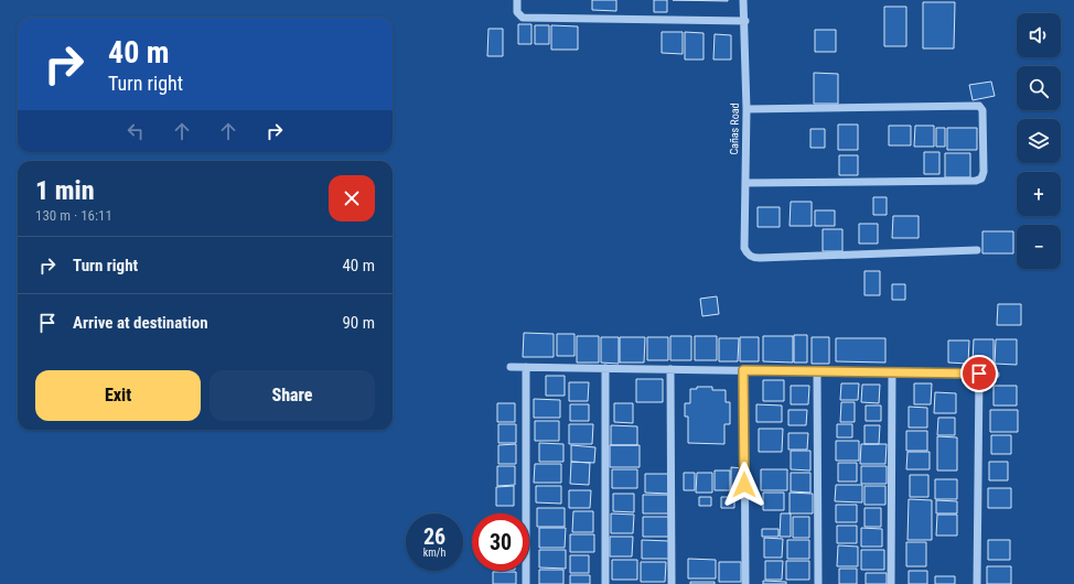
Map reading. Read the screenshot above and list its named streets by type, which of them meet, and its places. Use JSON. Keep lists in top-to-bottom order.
{
  "streets": {
    "street": ["Cañas Road"]
  },
  "page": {
    "map_buttons": ["+", "−"],
    "turn": ["40 m", "Turn right"],
    "heading": ["1 min", "130 m · 16:11"],
    "list": [
      {
        "name": "Turn right",
        "value": "40 m"
      },
      {
        "name": "Arrive at destination",
        "value": "90 m"
      }
    ],
    "buttons": ["Exit", "Share"],
    "speed": "26 km/h",
    "limit": "30"
  }
}
